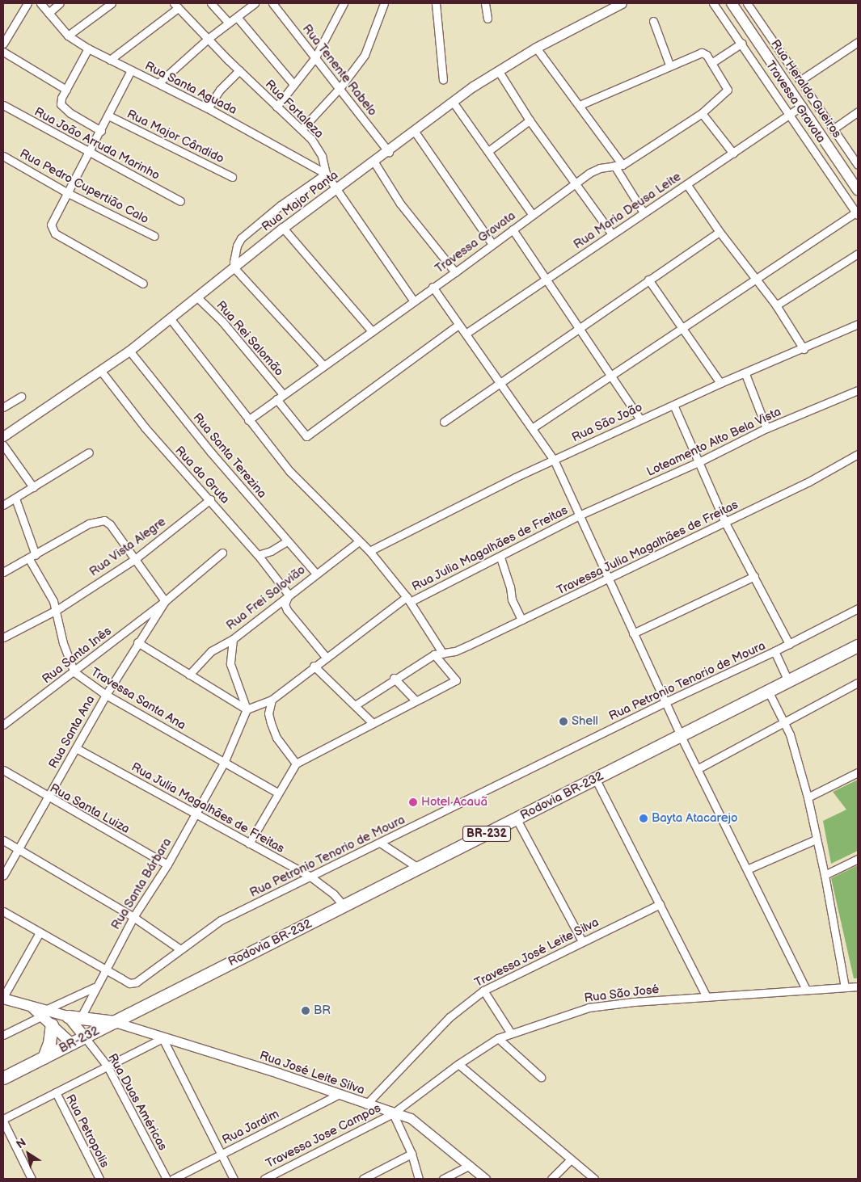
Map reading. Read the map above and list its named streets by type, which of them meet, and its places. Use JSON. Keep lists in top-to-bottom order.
{
  "streets": {
    "highway": ["Rodovia BR-232", "BR-232"],
    "main road": ["Rua Heraldo Gueiros"],
    "street": [
      "Rua Tenente Rabelo",
      "Rua Santa Aguada",
      "Travessa Gravata",
      "Rua Fortaleza",
      "Rua Major Cândido",
      "Rua João Arruda Marinho",
      "Rua Pedro Cupertião Calo",
      "Rua Major Panta",
      "Rua Maria Deusa Leite",
      "Rua Rei Salomão",
      "Rua São João",
      "Loteamento Alto Bela Vista",
      "Rua Santa Terezina",
      "Rua da Gruta",
      "Rua Vista Alegre",
      "Travessa Julia Magalhães de Freitas",
      "Rua Julia Magalhães de Freitas",
      "Rua Frei Salovião",
      "Rua Santa Inês",
      "Rua Petronio Tenorio de Moura",
      "Travessa Santa Ana",
      "Rua Santa Ana",
      "Rua Santa Luiza",
      "Rua Santa Bárbara",
      "Travessa José Leite Silva",
      "Rua São José",
      "Rua José Leite Silva",
      "Rua Duas Américas",
      "Rua Jardim",
      "Rua Petropolis",
      "Travessa Jose Campos"
    ]
  },
  "crossings": [
    ["Rua Tenente Rabelo", "Rua Major Panta"],
    ["Rua Santa Aguada", "Rua Fortaleza"],
    ["Rua Heraldo Gueiros", "Rua Maria Deusa Leite"],
    ["Travessa Gravata", "Rua Maria Deusa Leite"],
    ["Travessa Gravata", "Rua Rei Salomão"],
    ["Rua Major Panta", "Rua Rei Salomão"],
    ["Rua Major Panta", "Rua Santa Terezina"],
    ["Rua Major Panta", "Rua da Gruta"],
    ["Loteamento Alto Bela Vista", "Rua Julia Magalhães de Freitas"],
    ["Rua Santa Terezina", "Rua Frei Salovião"],
    ["Rua da Gruta", "Rua Vista Alegre"],
    ["Rua da Gruta", "Rua Frei Salovião"],
    ["Rua Vista Alegre", "Travessa Santa Ana"],
    ["Rua Julia Magalhães de Freitas", "Rua Petronio Tenorio de Moura"],
    ["Rua Julia Magalhães de Freitas", "Rua Santa Ana"],
    ["Rua Julia Magalhães de Freitas", "Rodovia BR-232"],
    ["Rua Julia Magalhães de Freitas", "Rua Santa Bárbara"],
    ["Rua Santa Inês", "Travessa Santa Ana"],
    ["Rua Santa Inês", "Rua Santa Ana"],
    ["Rua Petronio Tenorio de Moura", "Rua Santa Bárbara"],
    ["Travessa Santa Ana", "Rua Santa Ana"],
    ["Travessa Santa Ana", "Rua Santa Bárbara"],
    ["Rua Santa Ana", "Rua Santa Luiza"],
    ["Rodovia BR-232", "BR-232"],
    ["Rodovia BR-232", "Rua José Leite Silva"],
    ["Rua Santa Luiza", "Rua Santa Bárbara"],
    ["BR-232", "Rua José Leite Silva"],
    ["BR-232", "Rua Duas Américas"],
    ["Travessa José Leite Silva", "Rua José Leite Silva"],
    ["Rua São José", "Rua José Leite Silva"],
    ["Rua São José", "Travessa Jose Campos"],
    ["Rua José Leite Silva", "Rua Jardim"],
    ["Rua José Leite Silva", "Travessa Jose Campos"]
  ],
  "places": [
    "Shell",
    "Hotel Acauã",
    "Bayta Atacarejo",
    "BR"
  ],
  "north": "top left"
}
